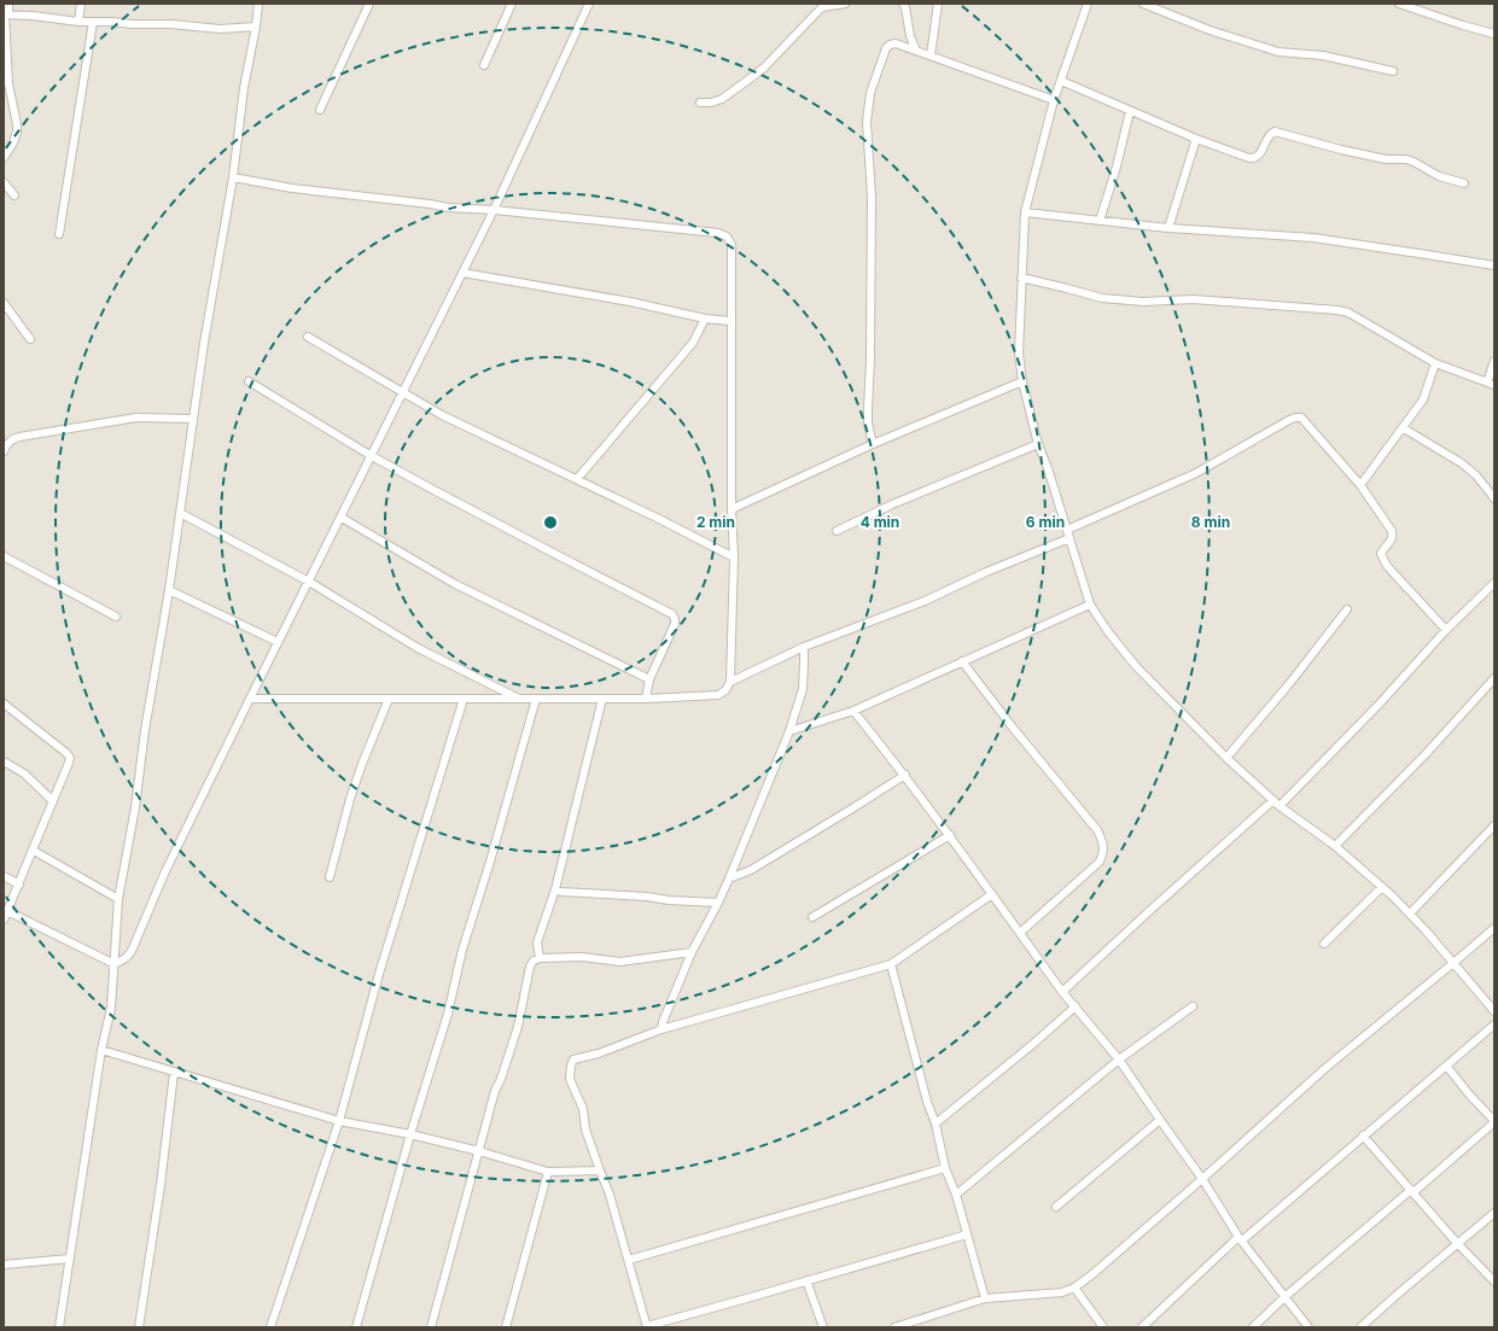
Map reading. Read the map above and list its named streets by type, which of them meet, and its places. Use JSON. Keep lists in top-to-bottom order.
{
  "rings": [
    "2 min",
    "4 min",
    "6 min",
    "8 min"
  ]
}
